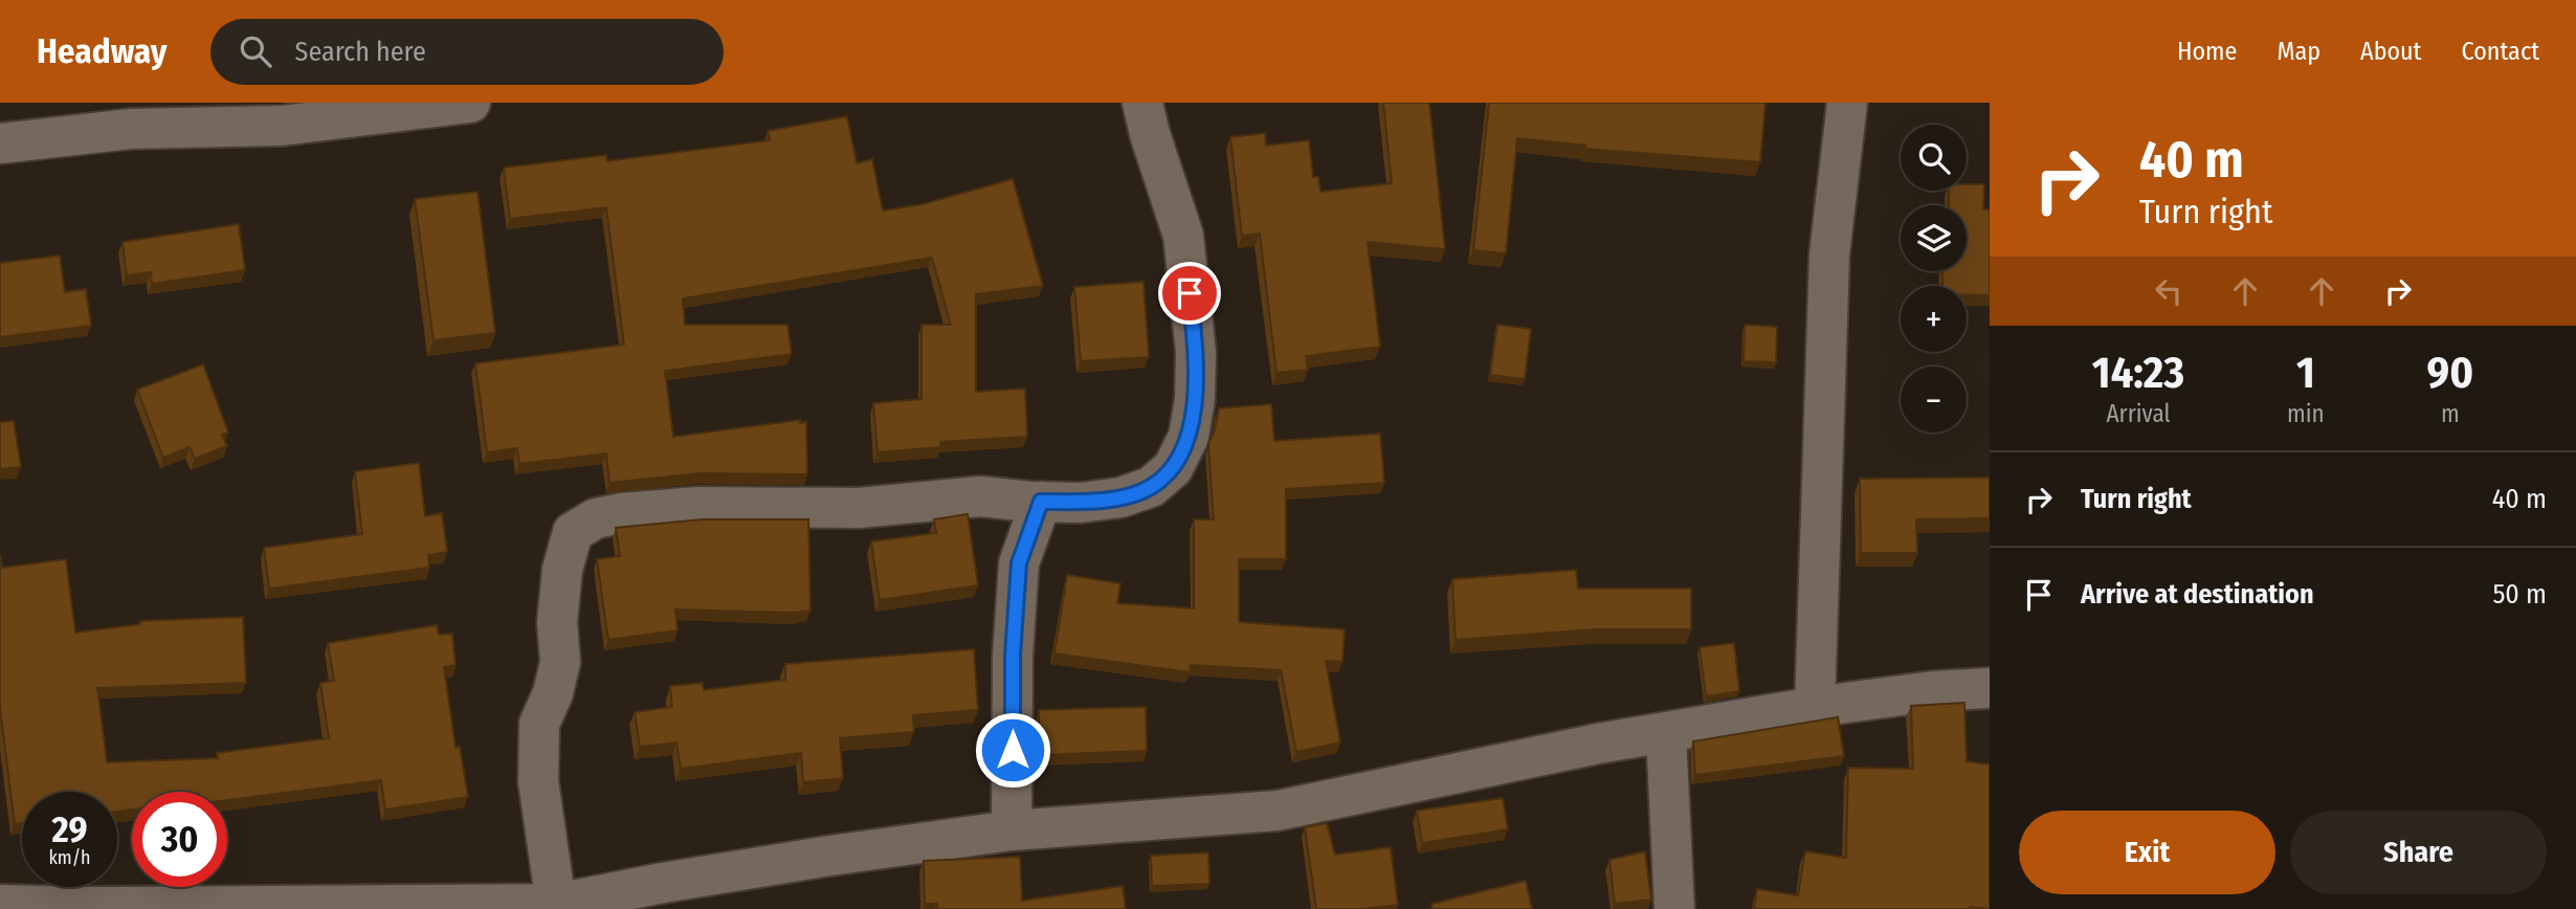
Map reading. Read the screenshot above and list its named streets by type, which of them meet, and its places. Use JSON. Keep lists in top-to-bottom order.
{
  "page": {
    "header": "Headway",
    "search": "Search here",
    "nav": [
      "Home",
      "Map",
      "About",
      "Contact"
    ],
    "turn": ["40 m", "Turn right"],
    "map_buttons": ["+", "−"],
    "eta": [
      "14:23",
      "Arrival",
      "1",
      "min",
      "90",
      "m"
    ],
    "list": [
      {
        "name": "Turn right",
        "value": "40 m"
      },
      {
        "name": "Arrive at destination",
        "value": "50 m"
      }
    ],
    "speed": "29 km/h",
    "limit": "30",
    "buttons": ["Exit", "Share"]
  }
}
